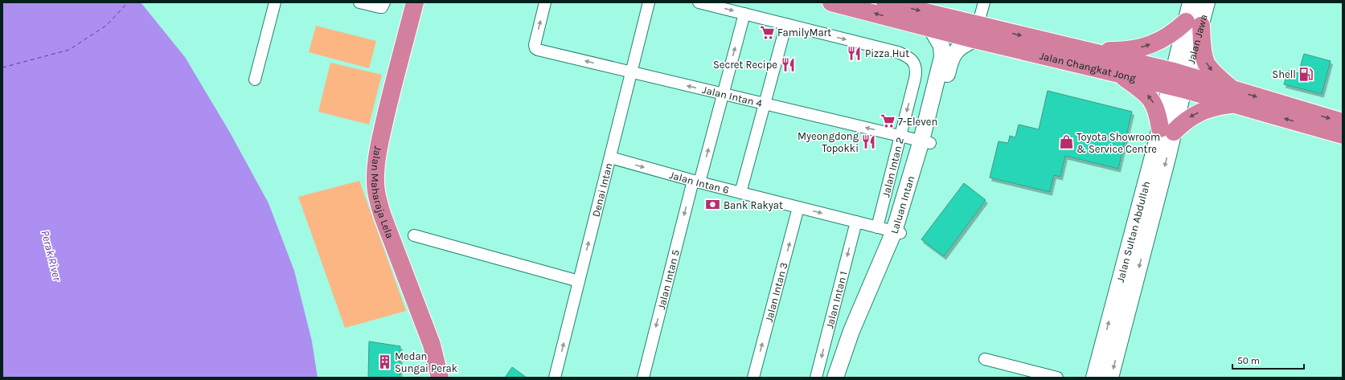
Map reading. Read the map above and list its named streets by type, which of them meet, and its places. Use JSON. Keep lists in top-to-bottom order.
{
  "streets": {
    "highway": ["Jalan Changkat Jong", "Jalan Maharaja Lela"],
    "main road": ["Jalan Jawa", "Laluan Intan", "Jalan Sultan Abdullah"],
    "street": [
      "Jalan Intan 4",
      "Jalan Intan 2",
      "Jalan Intan 6",
      "Denai Intan",
      "Jalan Intan 5",
      "Jalan Intan 3",
      "Jalan Intan 1"
    ]
  },
  "crossings": [
    ["Jalan Jawa", "Jalan Changkat Jong"],
    ["Jalan Jawa", "Jalan Sultan Abdullah"],
    ["Jalan Changkat Jong", "Laluan Intan"],
    ["Jalan Changkat Jong", "Jalan Sultan Abdullah"],
    ["Jalan Intan 4", "Jalan Intan 2"],
    ["Jalan Intan 4", "Denai Intan"],
    ["Jalan Intan 4", "Laluan Intan"],
    ["Jalan Intan 4", "Jalan Intan 5"],
    ["Jalan Intan 2", "Jalan Intan 6"],
    ["Jalan Intan 2", "Jalan Intan 5"],
    ["Jalan Intan 6", "Denai Intan"],
    ["Jalan Intan 6", "Laluan Intan"],
    ["Jalan Intan 6", "Jalan Intan 5"],
    ["Jalan Intan 6", "Jalan Intan 3"],
    ["Jalan Intan 6", "Jalan Intan 1"]
  ],
  "one_way": [
    "Jalan Intan 4",
    "Jalan Intan 6",
    "Denai Intan",
    "Jalan Intan 3",
    "Jalan Intan 1"
  ],
  "water": ["Perak River"],
  "places": {
    "supermarket": ["FamilyMart", "7-Eleven"],
    "restaurant": ["Pizza Hut", "Secret Recipe", "Myeongdong Topokki"],
    "fuel station": ["Shell"],
    "shop": ["Toyota Showroom & Service Centre"],
    "bank": ["Bank Rakyat"],
    "building": ["Medan Sungai Perak"]
  },
  "scale_bar": "50 m"
}
